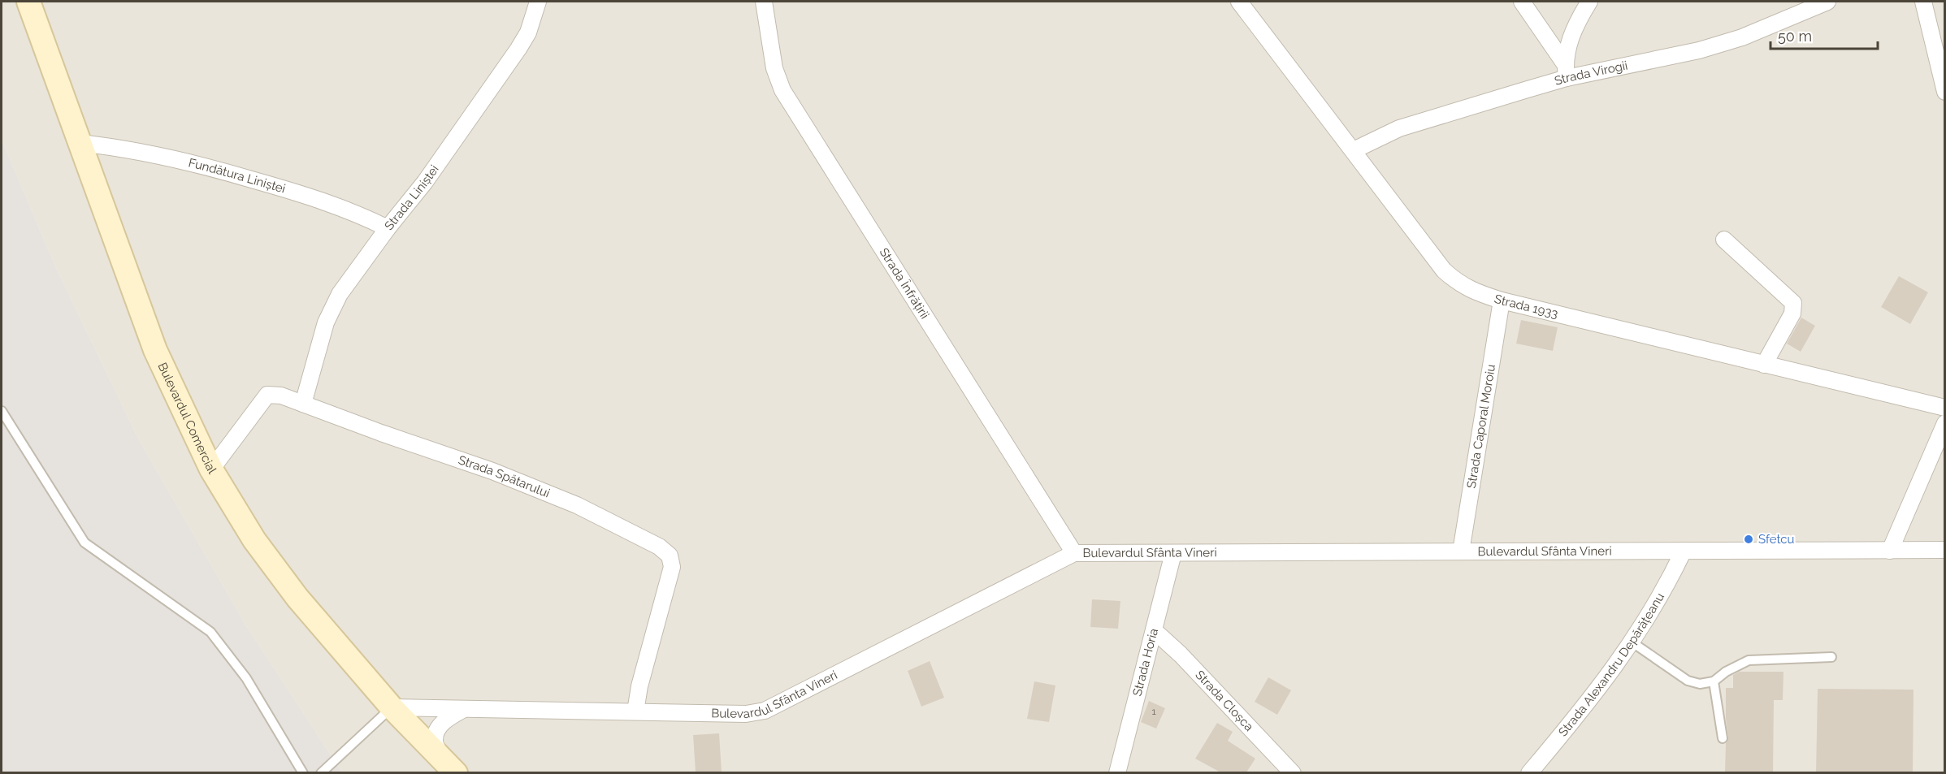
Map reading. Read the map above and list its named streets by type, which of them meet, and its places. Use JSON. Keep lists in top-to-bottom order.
{
  "streets": {
    "main road": ["Bulevardul Comercial"],
    "street": [
      "Strada Virogii",
      "Fundătura Liniștei",
      "Strada Liniștei",
      "Strada Înfrățirii",
      "Strada 1933",
      "Strada Caporal Moroiu",
      "Strada Spătarului",
      "Bulevardul Sfânta Vineri",
      "Strada Horia",
      "Strada Alexandru Depărățeanu",
      "Strada Cloșca"
    ]
  },
  "crossings": [
    ["Strada Virogii", "Strada 1933"],
    ["Fundătura Liniștei", "Strada Liniștei"],
    ["Fundătura Liniștei", "Bulevardul Comercial"],
    ["Strada Liniștei", "Strada Spătarului"],
    ["Strada Înfrățirii", "Bulevardul Sfânta Vineri"],
    ["Strada 1933", "Strada Caporal Moroiu"],
    ["Bulevardul Comercial", "Strada Spătarului"],
    ["Bulevardul Comercial", "Bulevardul Sfânta Vineri"],
    ["Strada Caporal Moroiu", "Bulevardul Sfânta Vineri"],
    ["Strada Spătarului", "Bulevardul Sfânta Vineri"],
    ["Bulevardul Sfânta Vineri", "Strada Horia"],
    ["Bulevardul Sfânta Vineri", "Strada Alexandru Depărățeanu"],
    ["Strada Horia", "Strada Cloșca"]
  ],
  "places": ["Sfetcu"],
  "house_numbers": ["1"],
  "scale_bar": "50 m"
}
